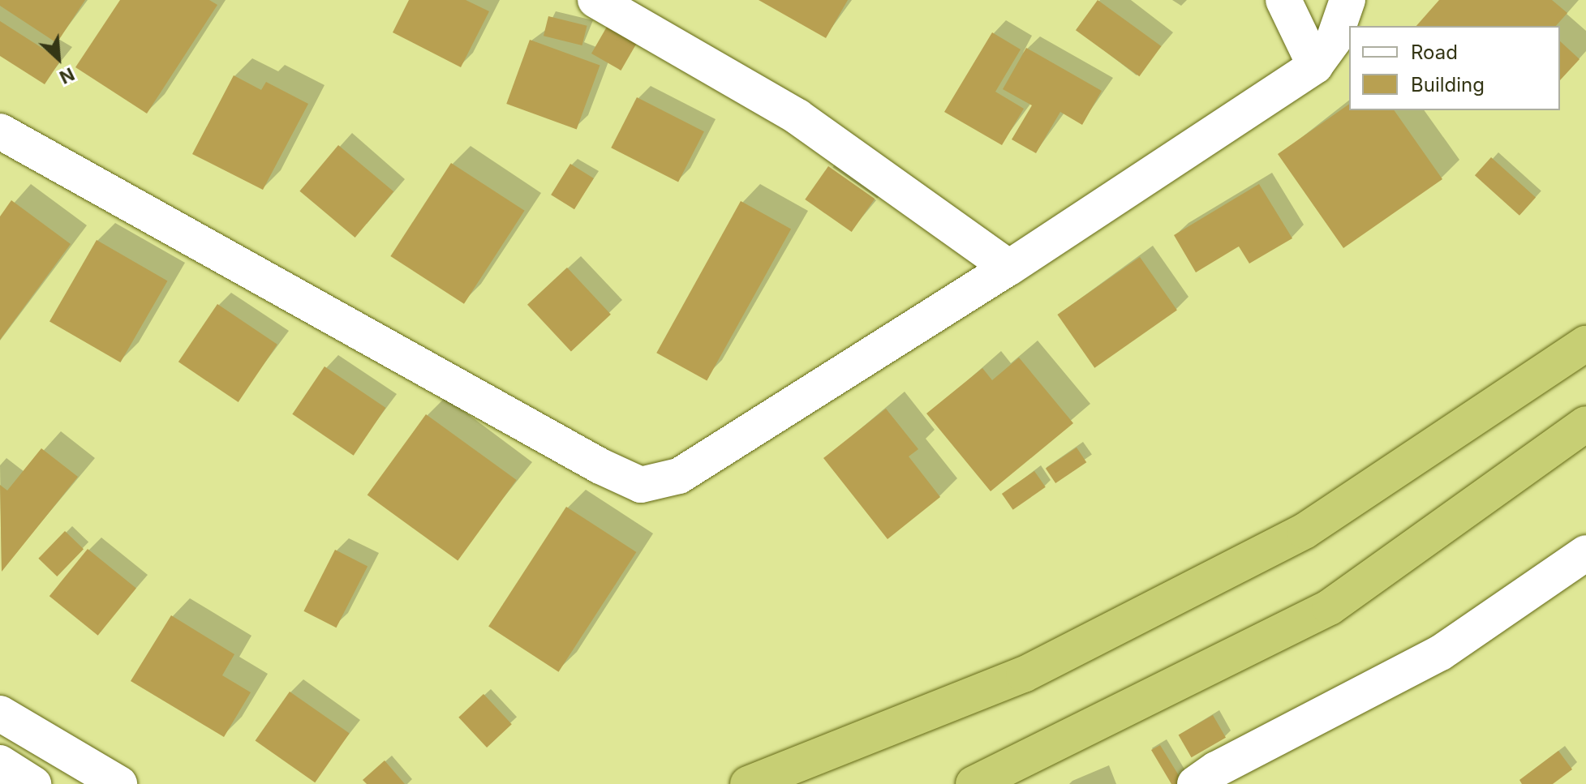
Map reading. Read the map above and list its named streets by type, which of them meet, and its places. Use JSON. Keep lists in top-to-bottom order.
{
  "legend": ["Road", "Building"],
  "north": "bottom right"
}
